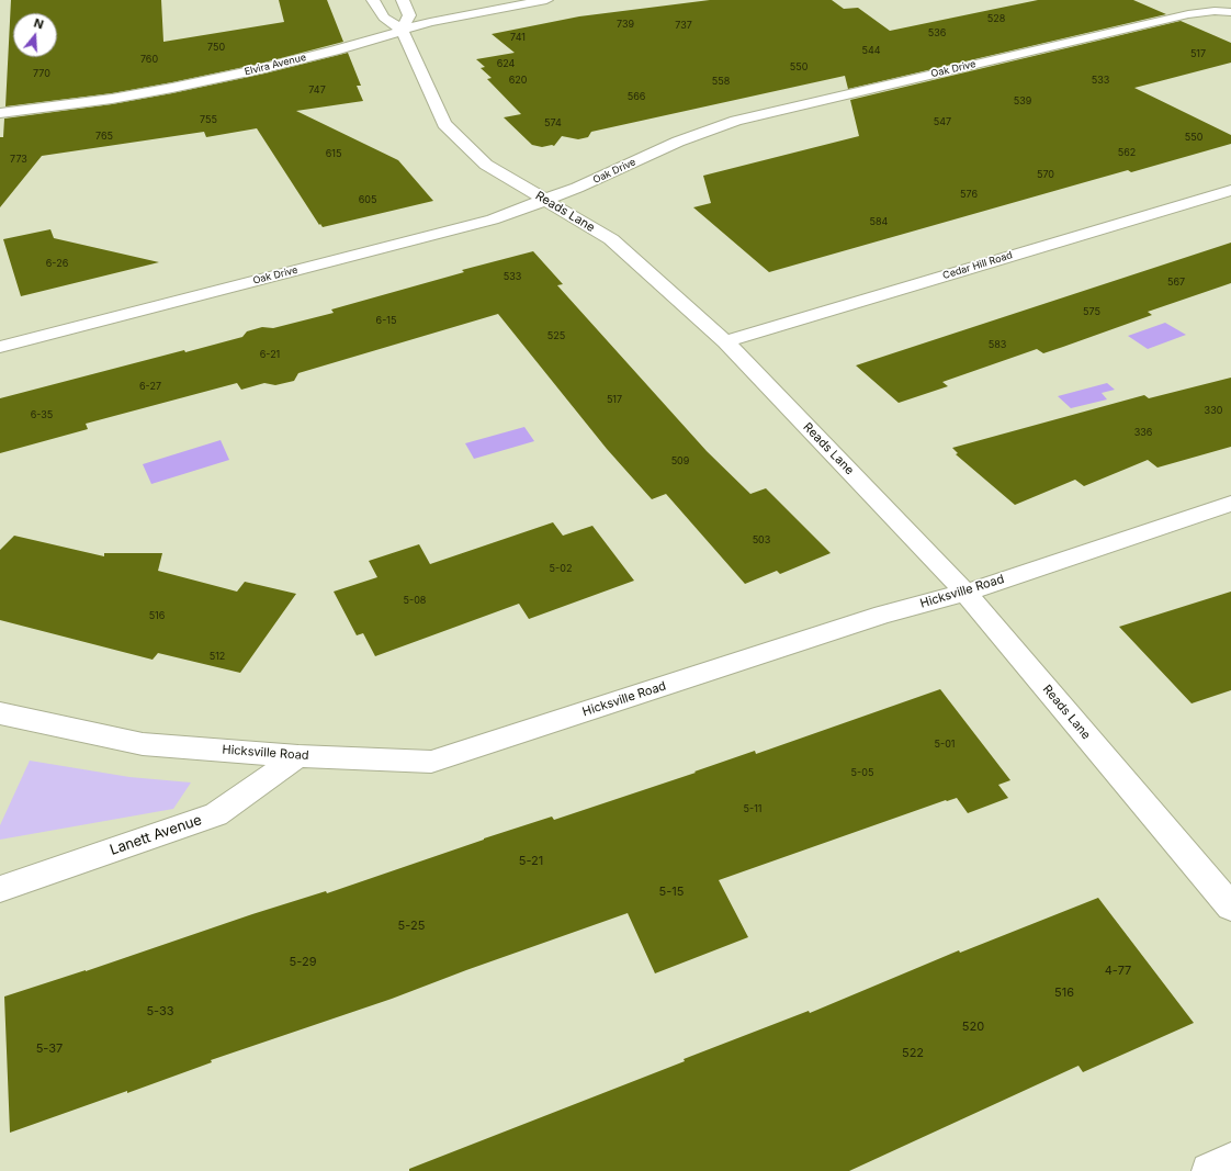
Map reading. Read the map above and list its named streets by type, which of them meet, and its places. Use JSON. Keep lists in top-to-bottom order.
{
  "streets": {
    "street": [
      "Elvira Avenue",
      "Oak Drive",
      "Reads Lane",
      "Cedar Hill Road",
      "Hicksville Road",
      "Lanett Avenue"
    ]
  },
  "crossings": [
    ["Elvira Avenue", "Reads Lane"],
    ["Oak Drive", "Reads Lane"],
    ["Reads Lane", "Cedar Hill Road"],
    ["Reads Lane", "Hicksville Road"],
    ["Hicksville Road", "Lanett Avenue"]
  ],
  "house_numbers": [
    "528",
    "739",
    "737",
    "536",
    "741",
    "750",
    "544",
    "517",
    "760",
    "624",
    "550",
    "770",
    "620",
    "533",
    "558",
    "747",
    "566",
    "539",
    "755",
    "547",
    "574",
    "765",
    "550",
    "562",
    "615",
    "773",
    "570",
    "576",
    "605",
    "584",
    "6-26",
    "533",
    "567",
    "575",
    "6-15",
    "525",
    "583",
    "6-21",
    "6-27",
    "517",
    "330",
    "6-35",
    "336",
    "509",
    "503",
    "5-02",
    "5-08",
    "516",
    "512",
    "5-01",
    "5-05",
    "5-11",
    "5-21",
    "5-15",
    "5-25",
    "5-29",
    "4-77",
    "516",
    "5-33",
    "520",
    "5-37",
    "522"
  ],
  "north": "top"
}
